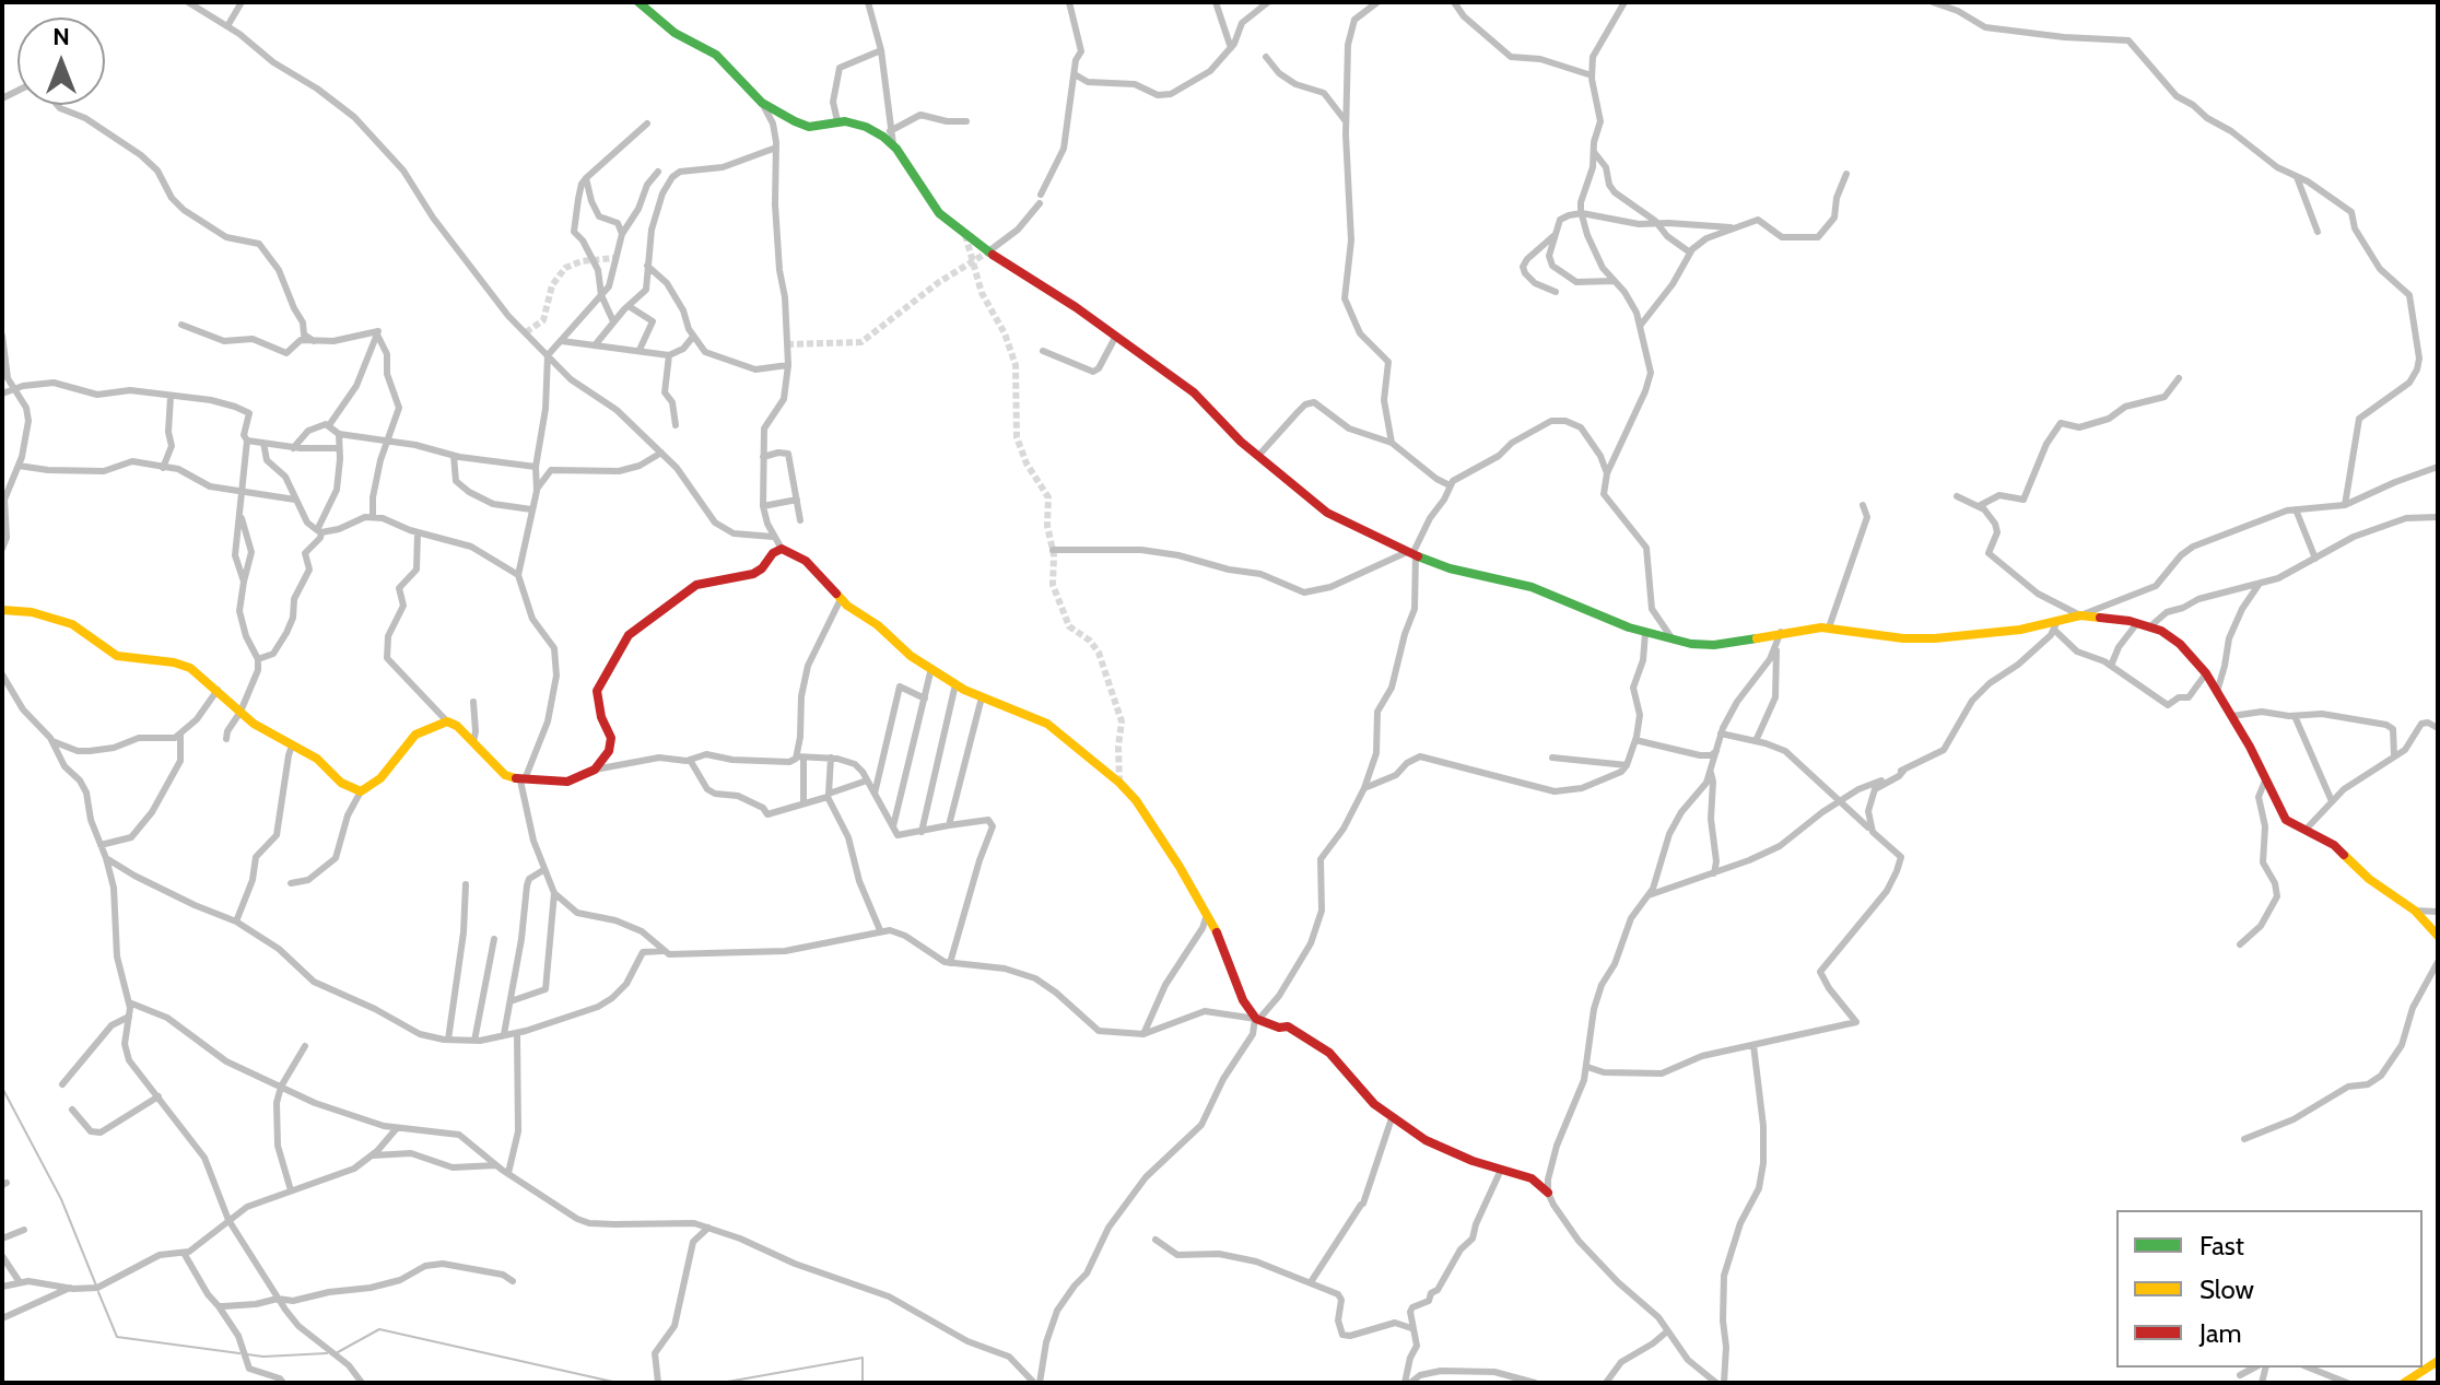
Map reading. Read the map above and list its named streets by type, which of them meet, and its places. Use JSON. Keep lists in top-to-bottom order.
{
  "legend": ["Fast", "Slow", "Jam"],
  "north": "top"
}
